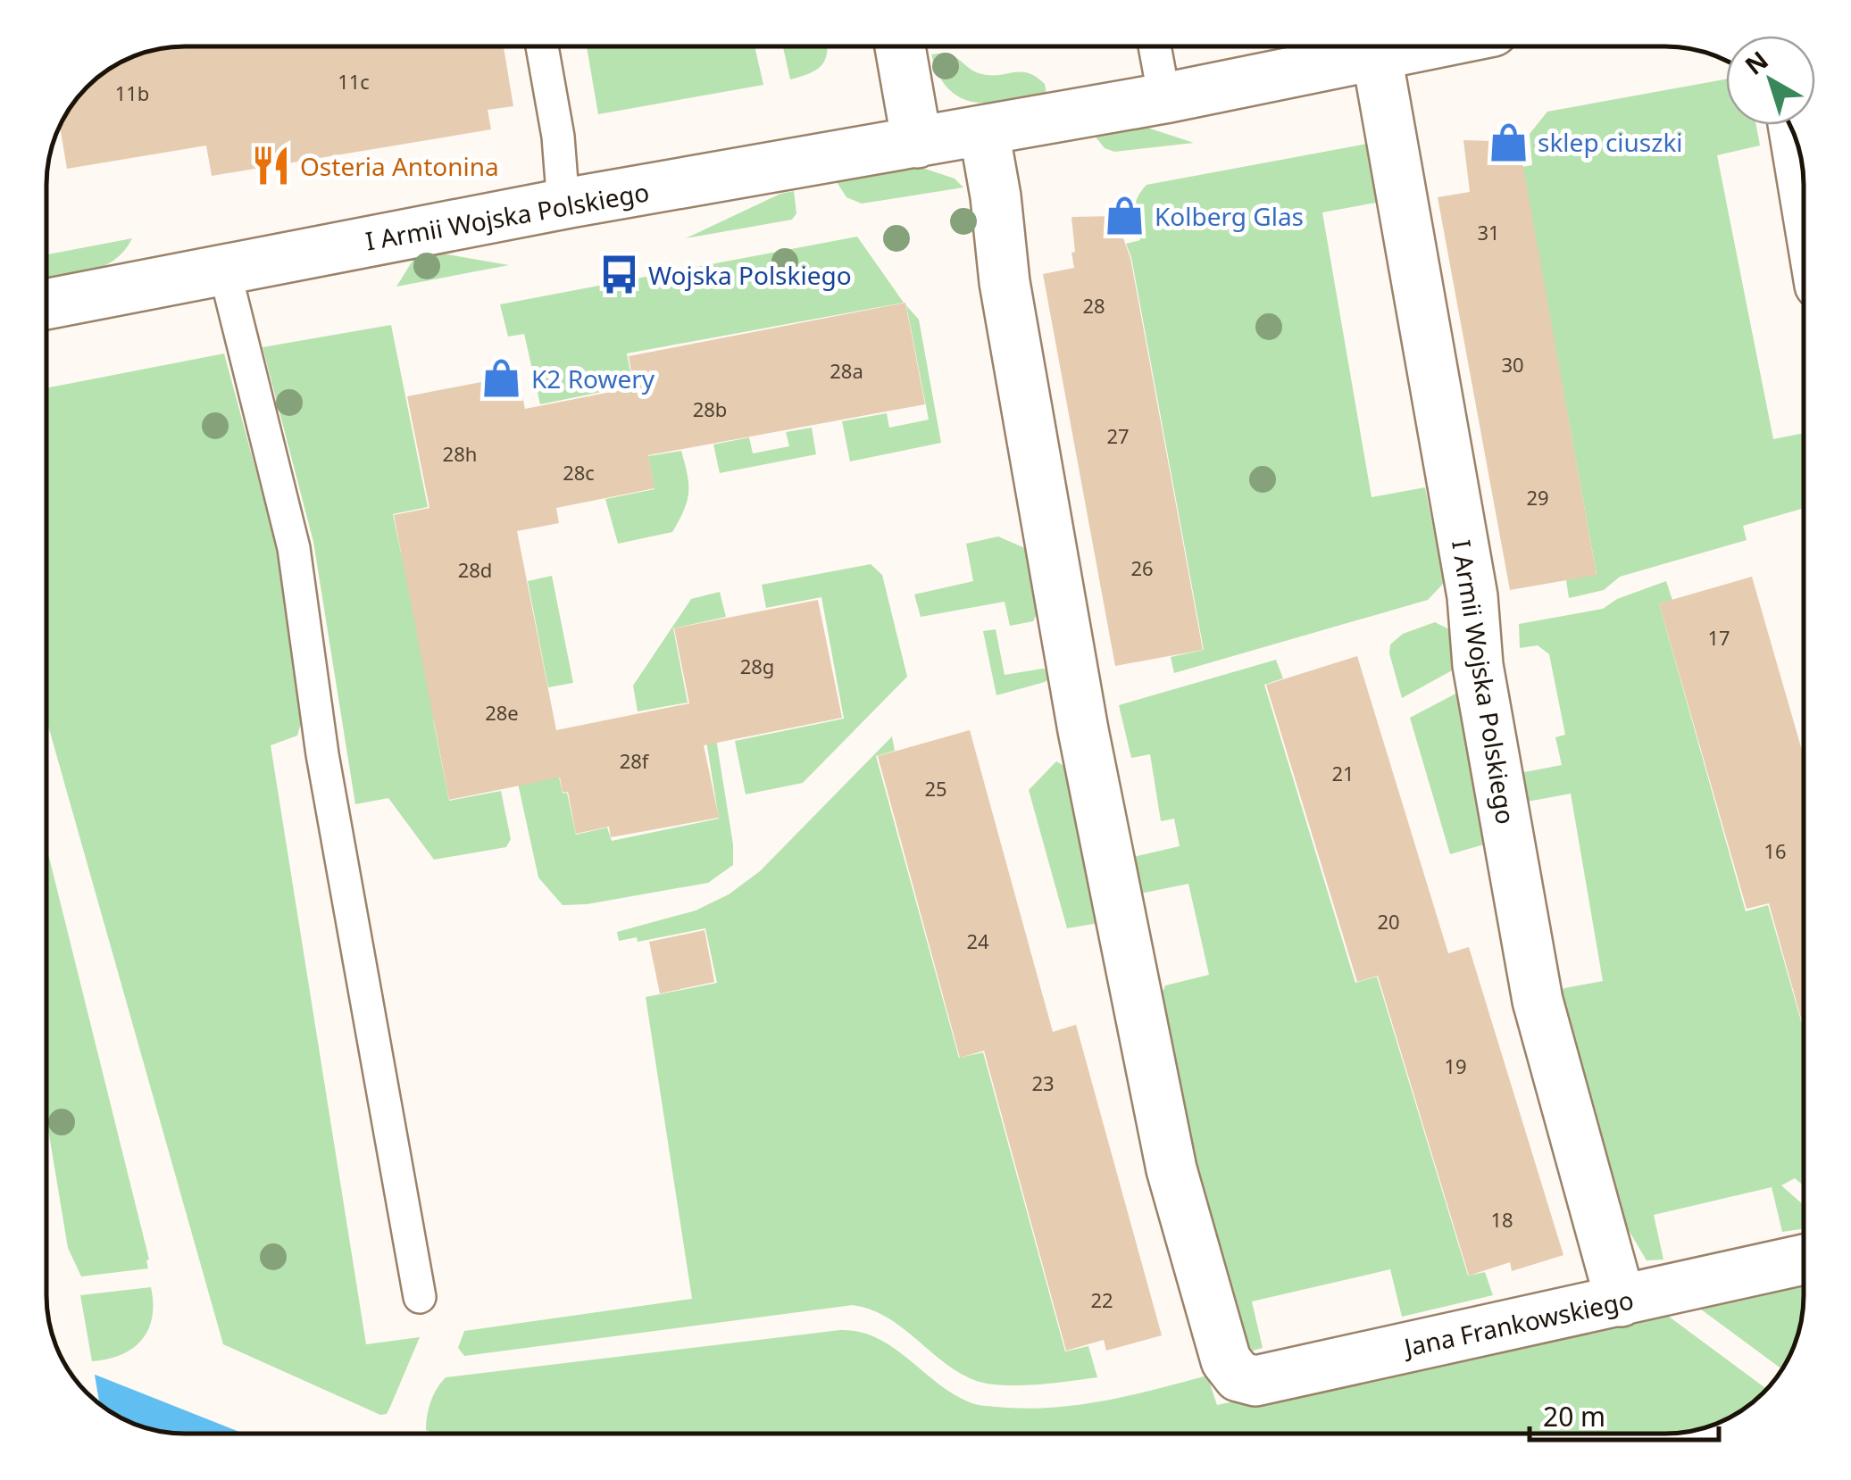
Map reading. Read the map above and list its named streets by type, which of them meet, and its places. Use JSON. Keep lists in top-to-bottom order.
{
  "streets": {
    "street": ["I Armii Wojska Polskiego", "Jana Frankowskiego"]
  },
  "crossings": [
    ["I Armii Wojska Polskiego", "Jana Frankowskiego"]
  ],
  "places": {
    "shop": ["sklep ciuszki", "Kolberg Glas", "K2 Rowery"],
    "restaurant": ["Osteria Antonina"],
    "bus stop": ["Wojska Polskiego"]
  },
  "house_numbers": [
    "11c",
    "11b",
    "31",
    "28",
    "30",
    "28a",
    "28b",
    "27",
    "28h",
    "28c",
    "29",
    "26",
    "28d",
    "17",
    "28g",
    "28e",
    "28f",
    "21",
    "25",
    "16",
    "20",
    "24",
    "19",
    "23",
    "18",
    "22"
  ],
  "scale_bar": "20 m",
  "north": "top left"
}
